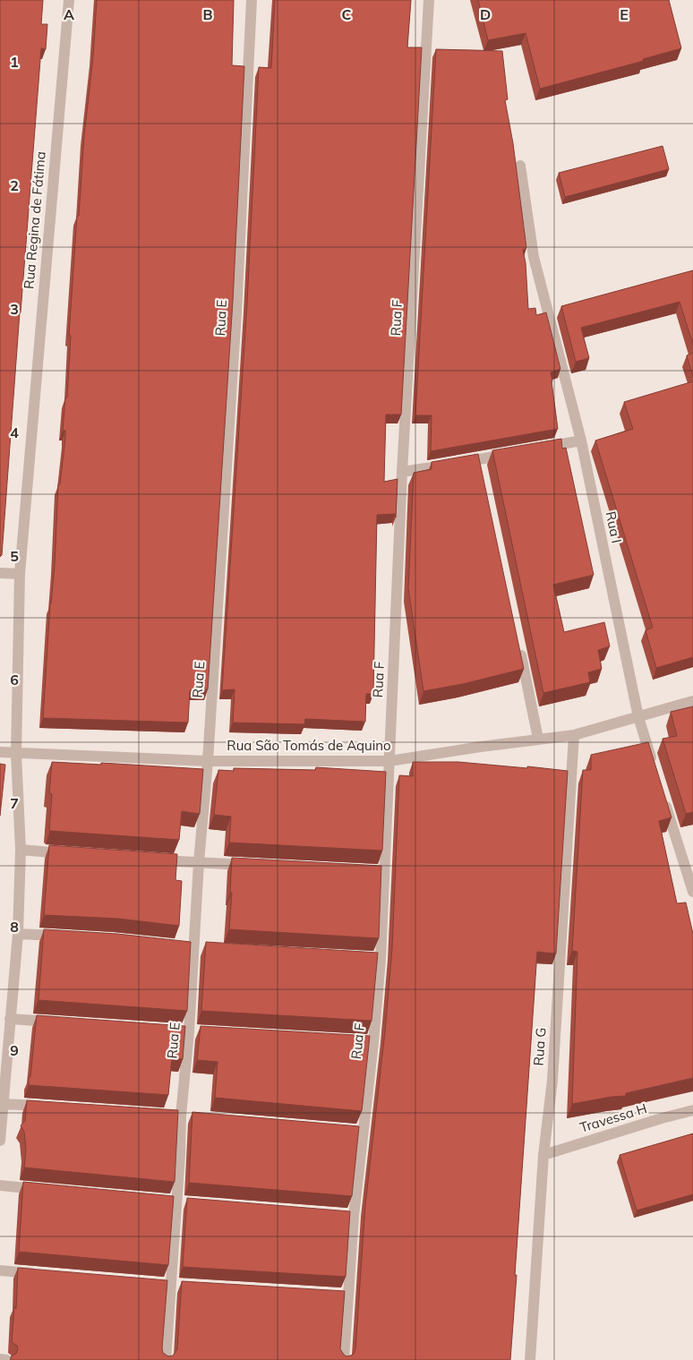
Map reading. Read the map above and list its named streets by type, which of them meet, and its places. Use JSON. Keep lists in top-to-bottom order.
{
  "streets": {
    "street": [
      "Rua Regina de Fátima",
      "Rua E",
      "Rua F",
      "Rua I",
      "Rua São Tomás de Aquino",
      "Rua G",
      "Travessa H"
    ]
  },
  "crossings": [
    ["Rua Regina de Fátima", "Rua São Tomás de Aquino"],
    ["Rua E", "Rua São Tomás de Aquino"],
    ["Rua F", "Rua São Tomás de Aquino"],
    ["Rua I", "Rua São Tomás de Aquino"],
    ["Rua São Tomás de Aquino", "Rua G"],
    ["Rua G", "Travessa H"]
  ],
  "grid": {
    "columns": [
      "A",
      "B",
      "C",
      "D",
      "E"
    ],
    "rows": [
      "1",
      "2",
      "3",
      "4",
      "5",
      "6",
      "7",
      "8",
      "9"
    ]
  }
}
